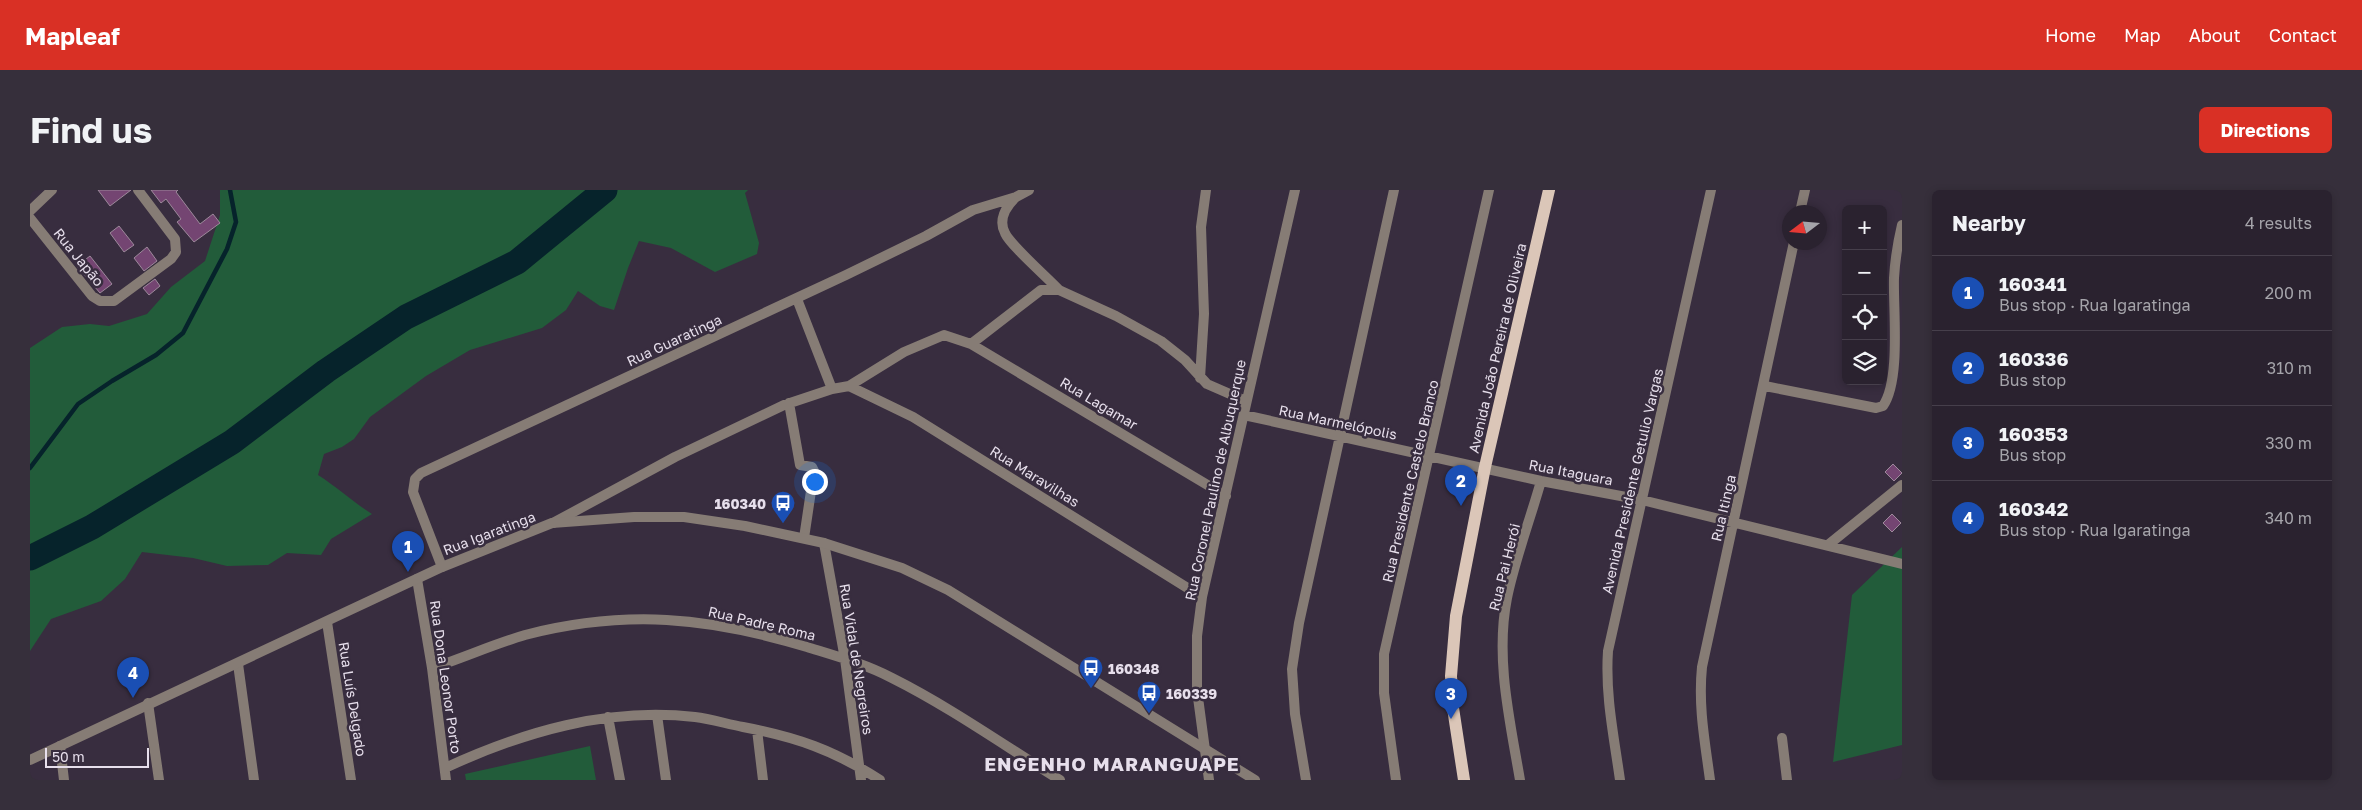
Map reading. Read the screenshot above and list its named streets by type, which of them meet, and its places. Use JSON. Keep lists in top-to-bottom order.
{
  "streets": {
    "main road": ["Avenida João Pereira de Oliveira"],
    "street": [
      "Rua Japão",
      "Rua Guaratinga",
      "Rua Lagamar",
      "Rua Marmelópolis",
      "Rua Itaguara",
      "Rua Maravilhas",
      "Rua Coronel Paulino de Albuquerque",
      "Rua Presidente Castelo Branco",
      "Avenida Presidente Getulio Vargas",
      "Rua Itinga",
      "Rua Igaratinga",
      "Rua Pai Herói",
      "Rua Padre Roma",
      "Rua Vidal de Negreiros",
      "Rua Dona Leonor Porto",
      "Rua Luís Delgado"
    ]
  },
  "crossings": [
    ["Rua Guaratinga", "Rua Igaratinga"],
    ["Avenida João Pereira de Oliveira", "Rua Marmelópolis"],
    ["Avenida João Pereira de Oliveira", "Rua Itaguara"],
    ["Rua Lagamar", "Rua Coronel Paulino de Albuquerque"],
    ["Rua Lagamar", "Rua Igaratinga"],
    ["Rua Marmelópolis", "Rua Itaguara"],
    ["Rua Marmelópolis", "Rua Coronel Paulino de Albuquerque"],
    ["Rua Marmelópolis", "Rua Presidente Castelo Branco"],
    ["Rua Itaguara", "Avenida Presidente Getulio Vargas"],
    ["Rua Itaguara", "Rua Itinga"],
    ["Rua Itaguara", "Rua Pai Herói"],
    ["Rua Maravilhas", "Rua Coronel Paulino de Albuquerque"],
    ["Rua Maravilhas", "Rua Igaratinga"],
    ["Rua Igaratinga", "Rua Dona Leonor Porto"],
    ["Rua Igaratinga", "Rua Luís Delgado"],
    ["Rua Padre Roma", "Rua Vidal de Negreiros"],
    ["Rua Padre Roma", "Rua Dona Leonor Porto"]
  ],
  "districts": ["ENGENHO MARANGUAPE"],
  "places": {
    "bus stop": ["160340", "160348", "160339"]
  },
  "scale_bar": "50 m",
  "north": "left",
  "page": {
    "header": "Mapleaf",
    "nav": [
      "Home",
      "Map",
      "About",
      "Contact"
    ],
    "buttons": "Directions",
    "title": "Find us",
    "heading": ["Nearby", "4 results"],
    "map_buttons": ["+", "−"],
    "list": [
      {
        "mark": "1",
        "name": "160341",
        "note": "Bus stop · Rua Igaratinga",
        "value": "200 m"
      },
      {
        "mark": "2",
        "name": "160336",
        "note": "Bus stop",
        "value": "310 m"
      },
      {
        "mark": "3",
        "name": "160353",
        "note": "Bus stop",
        "value": "330 m"
      },
      {
        "mark": "4",
        "name": "160342",
        "note": "Bus stop · Rua Igaratinga",
        "value": "340 m"
      }
    ],
    "pins": [
      "2",
      "1",
      "4",
      "3"
    ],
    "scale": "50 m"
  }
}
